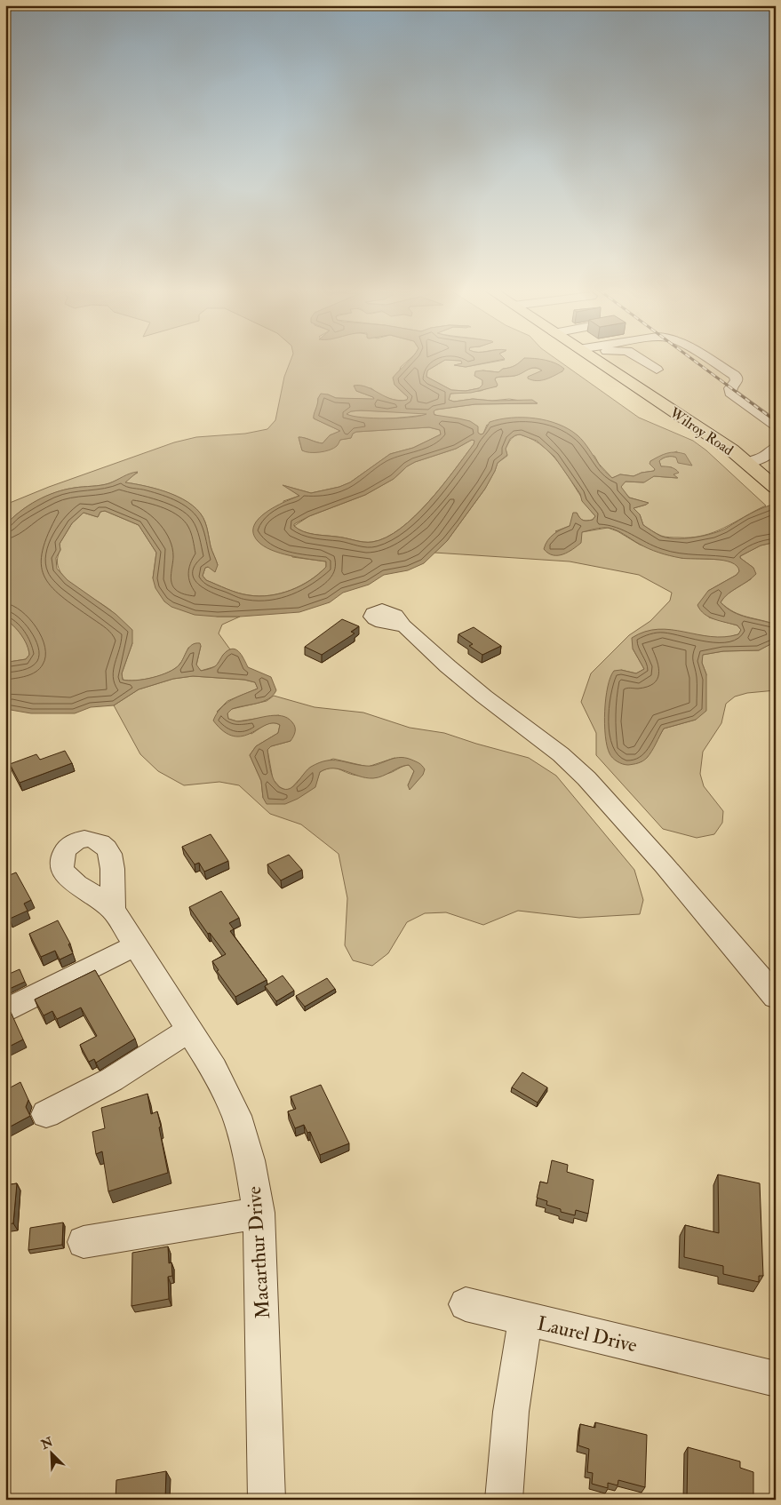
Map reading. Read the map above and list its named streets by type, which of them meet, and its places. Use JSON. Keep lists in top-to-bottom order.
{
  "streets": {
    "main road": ["Wilroy Road"],
    "street": ["Macarthur Drive", "Laurel Drive"]
  },
  "north": "top left"
}
